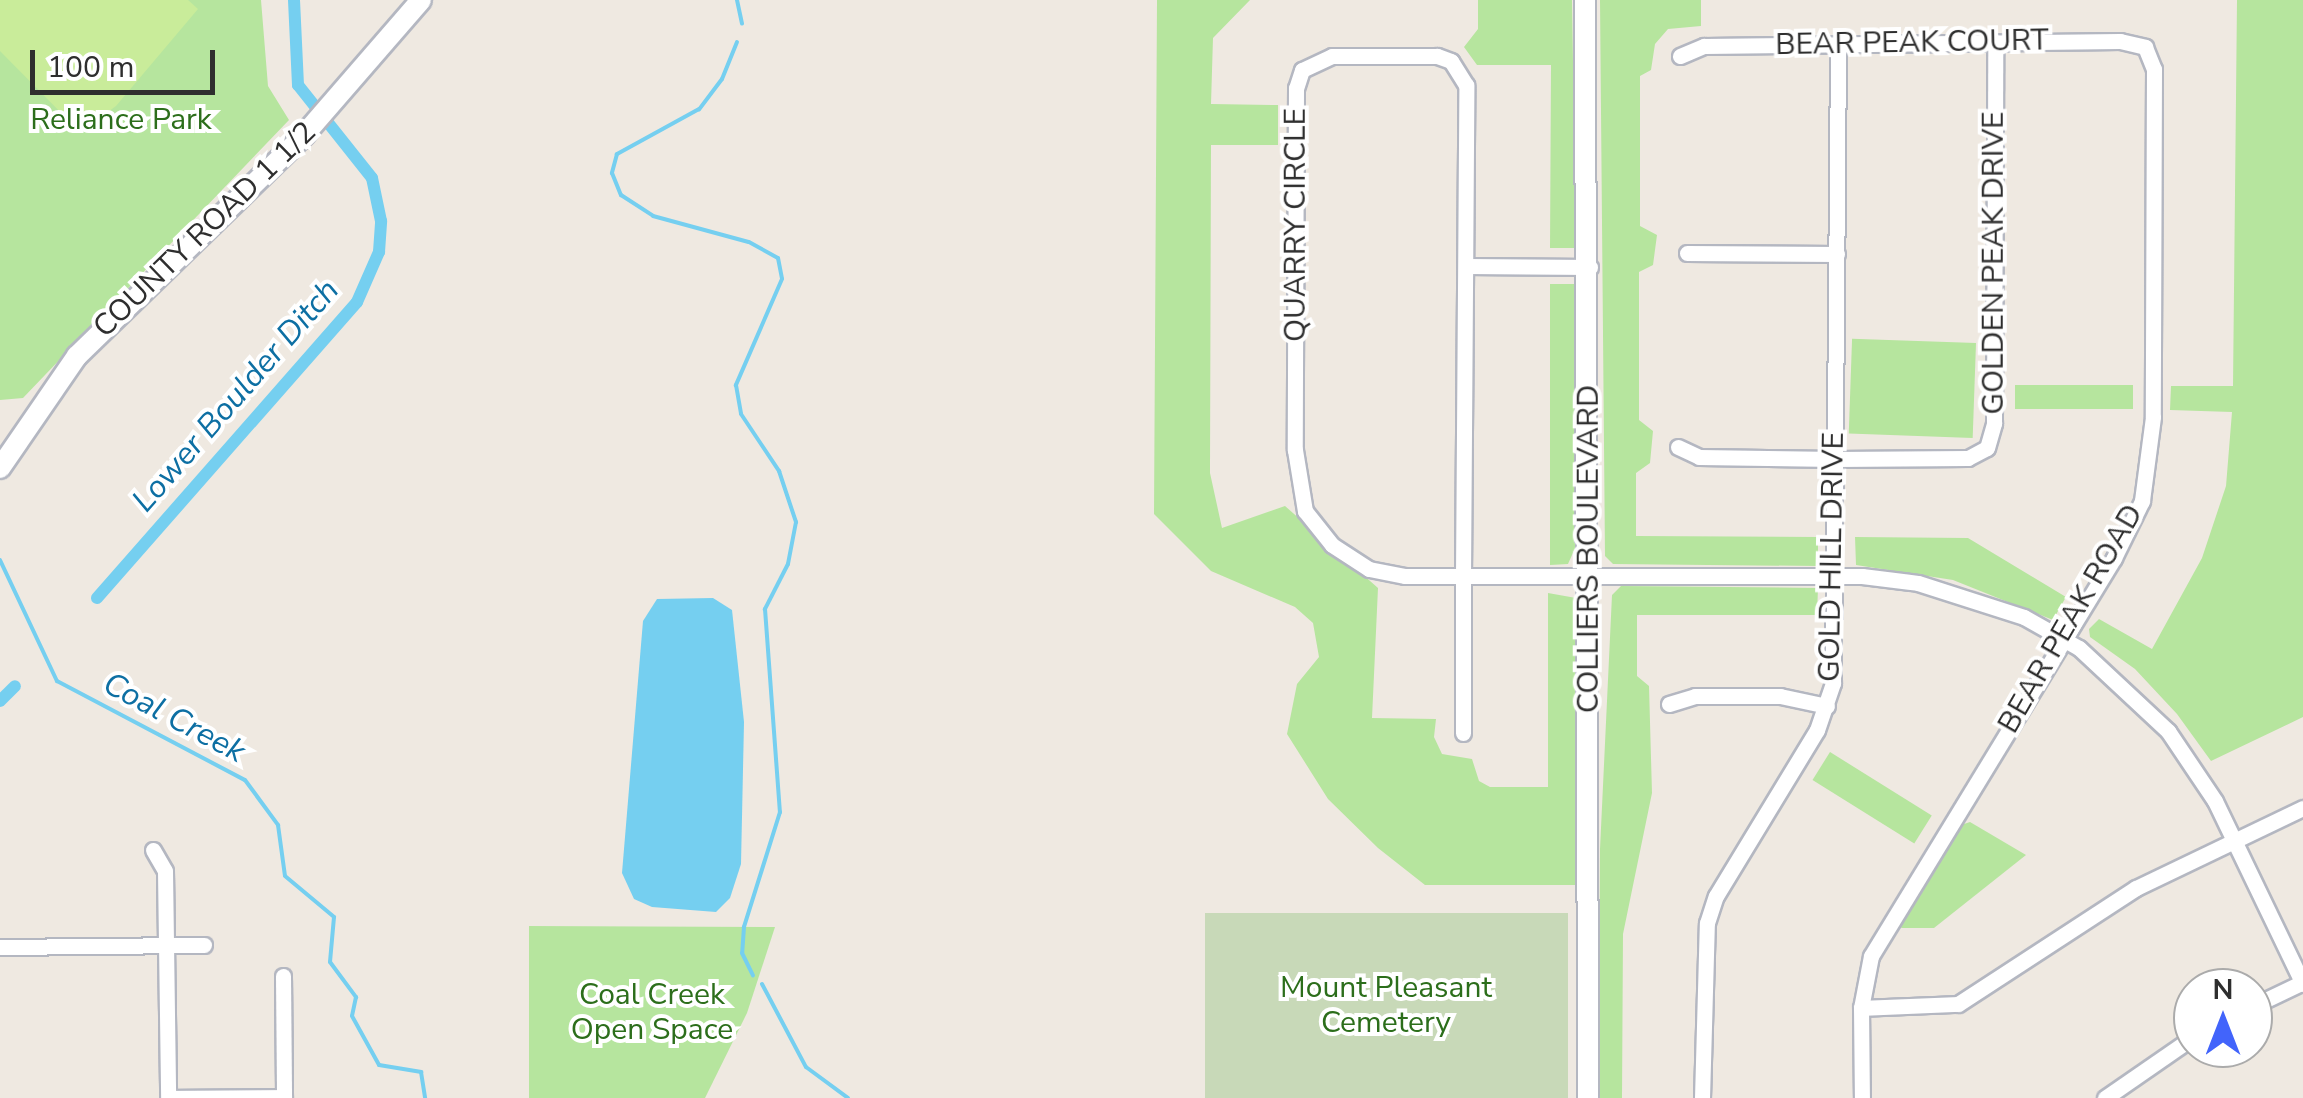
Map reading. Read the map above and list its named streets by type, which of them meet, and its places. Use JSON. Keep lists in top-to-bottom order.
{
  "streets": {
    "street": [
      "BEAR PEAK COURT",
      "QUARRY CIRCLE",
      "COUNTY ROAD 1 1/2",
      "GOLDEN PEAK DRIVE",
      "COLLIERS BOULEVARD",
      "GOLD HILL DRIVE",
      "BEAR PEAK ROAD"
    ]
  },
  "crossings": [
    ["BEAR PEAK COURT", "GOLDEN PEAK DRIVE"],
    ["BEAR PEAK COURT", "GOLD HILL DRIVE"],
    ["BEAR PEAK COURT", "BEAR PEAK ROAD"],
    ["QUARRY CIRCLE", "COLLIERS BOULEVARD"],
    ["QUARRY CIRCLE", "GOLD HILL DRIVE"],
    ["QUARRY CIRCLE", "BEAR PEAK ROAD"],
    ["GOLDEN PEAK DRIVE", "GOLD HILL DRIVE"]
  ],
  "water": ["Lower Boulder Ditch", "Coal Creek"],
  "parks": ["Reliance Park", "Mount Pleasant Cemetery", "Coal Creek Open Space"],
  "scale_bar": "100 m",
  "north": "top"
}
